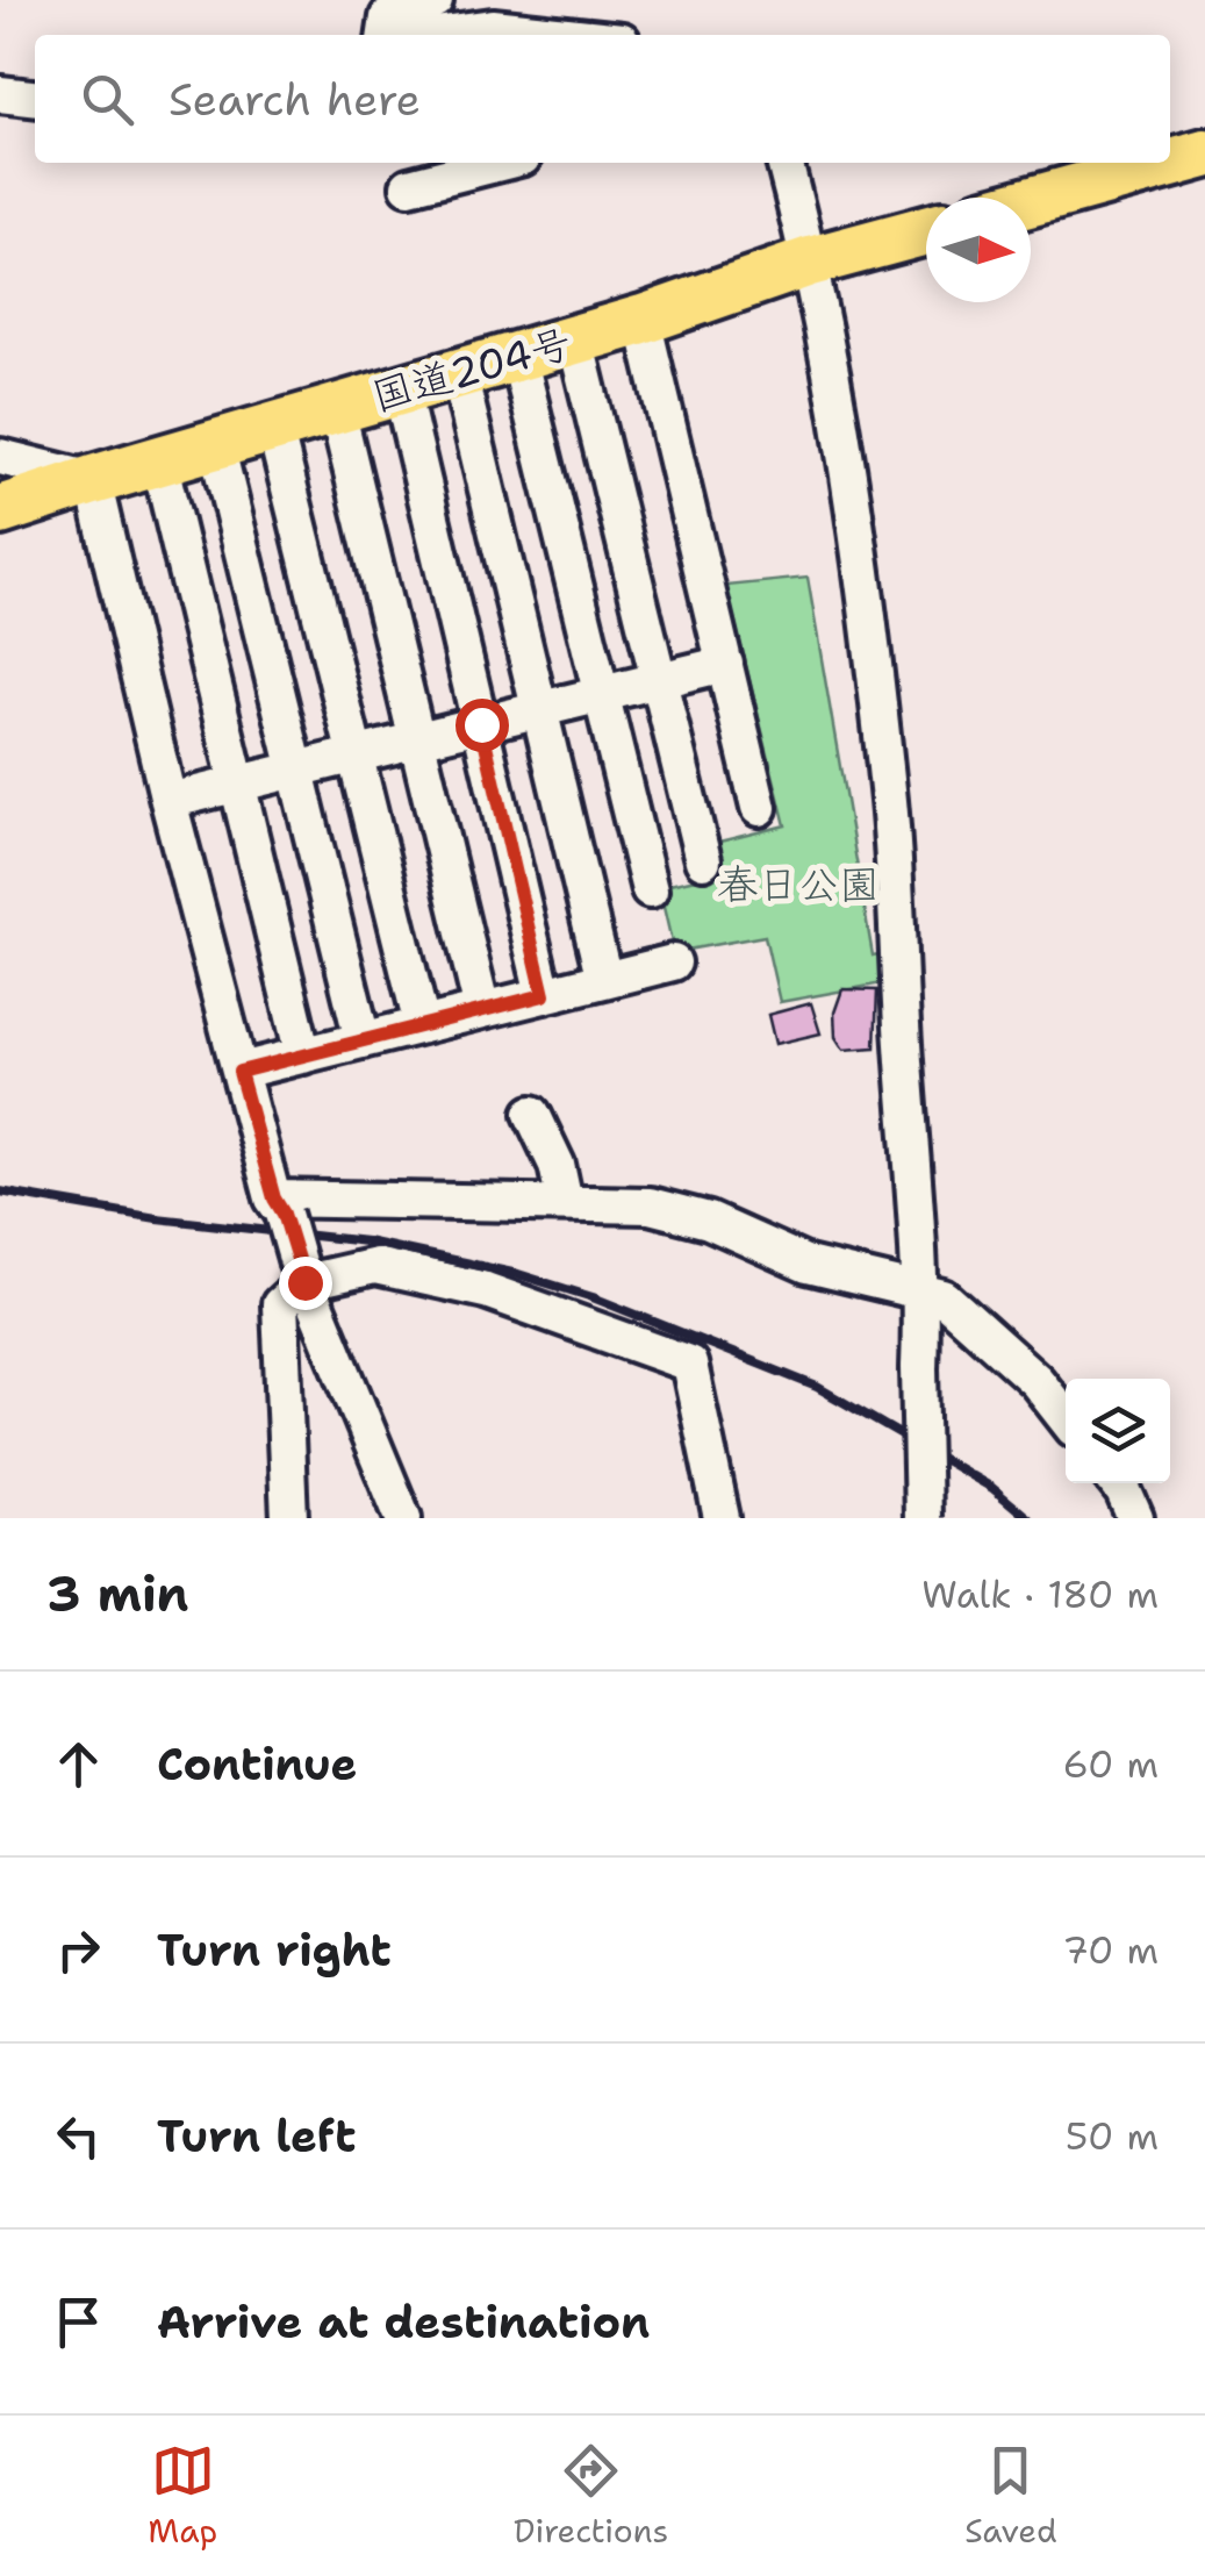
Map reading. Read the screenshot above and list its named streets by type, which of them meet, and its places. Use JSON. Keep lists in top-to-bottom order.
{
  "streets": {
    "highway": ["国道204号"]
  },
  "parks": ["春日公園"],
  "north": "right",
  "page": {
    "search": "Search here",
    "heading": ["3 min", "Walk · 180 m"],
    "list": [
      ["Continue", "60 m"],
      ["Turn right", "70 m"],
      ["Turn left", "50 m"],
      "Arrive at destination"
    ],
    "nav": ["Map", "Directions", "Saved"]
  }
}
